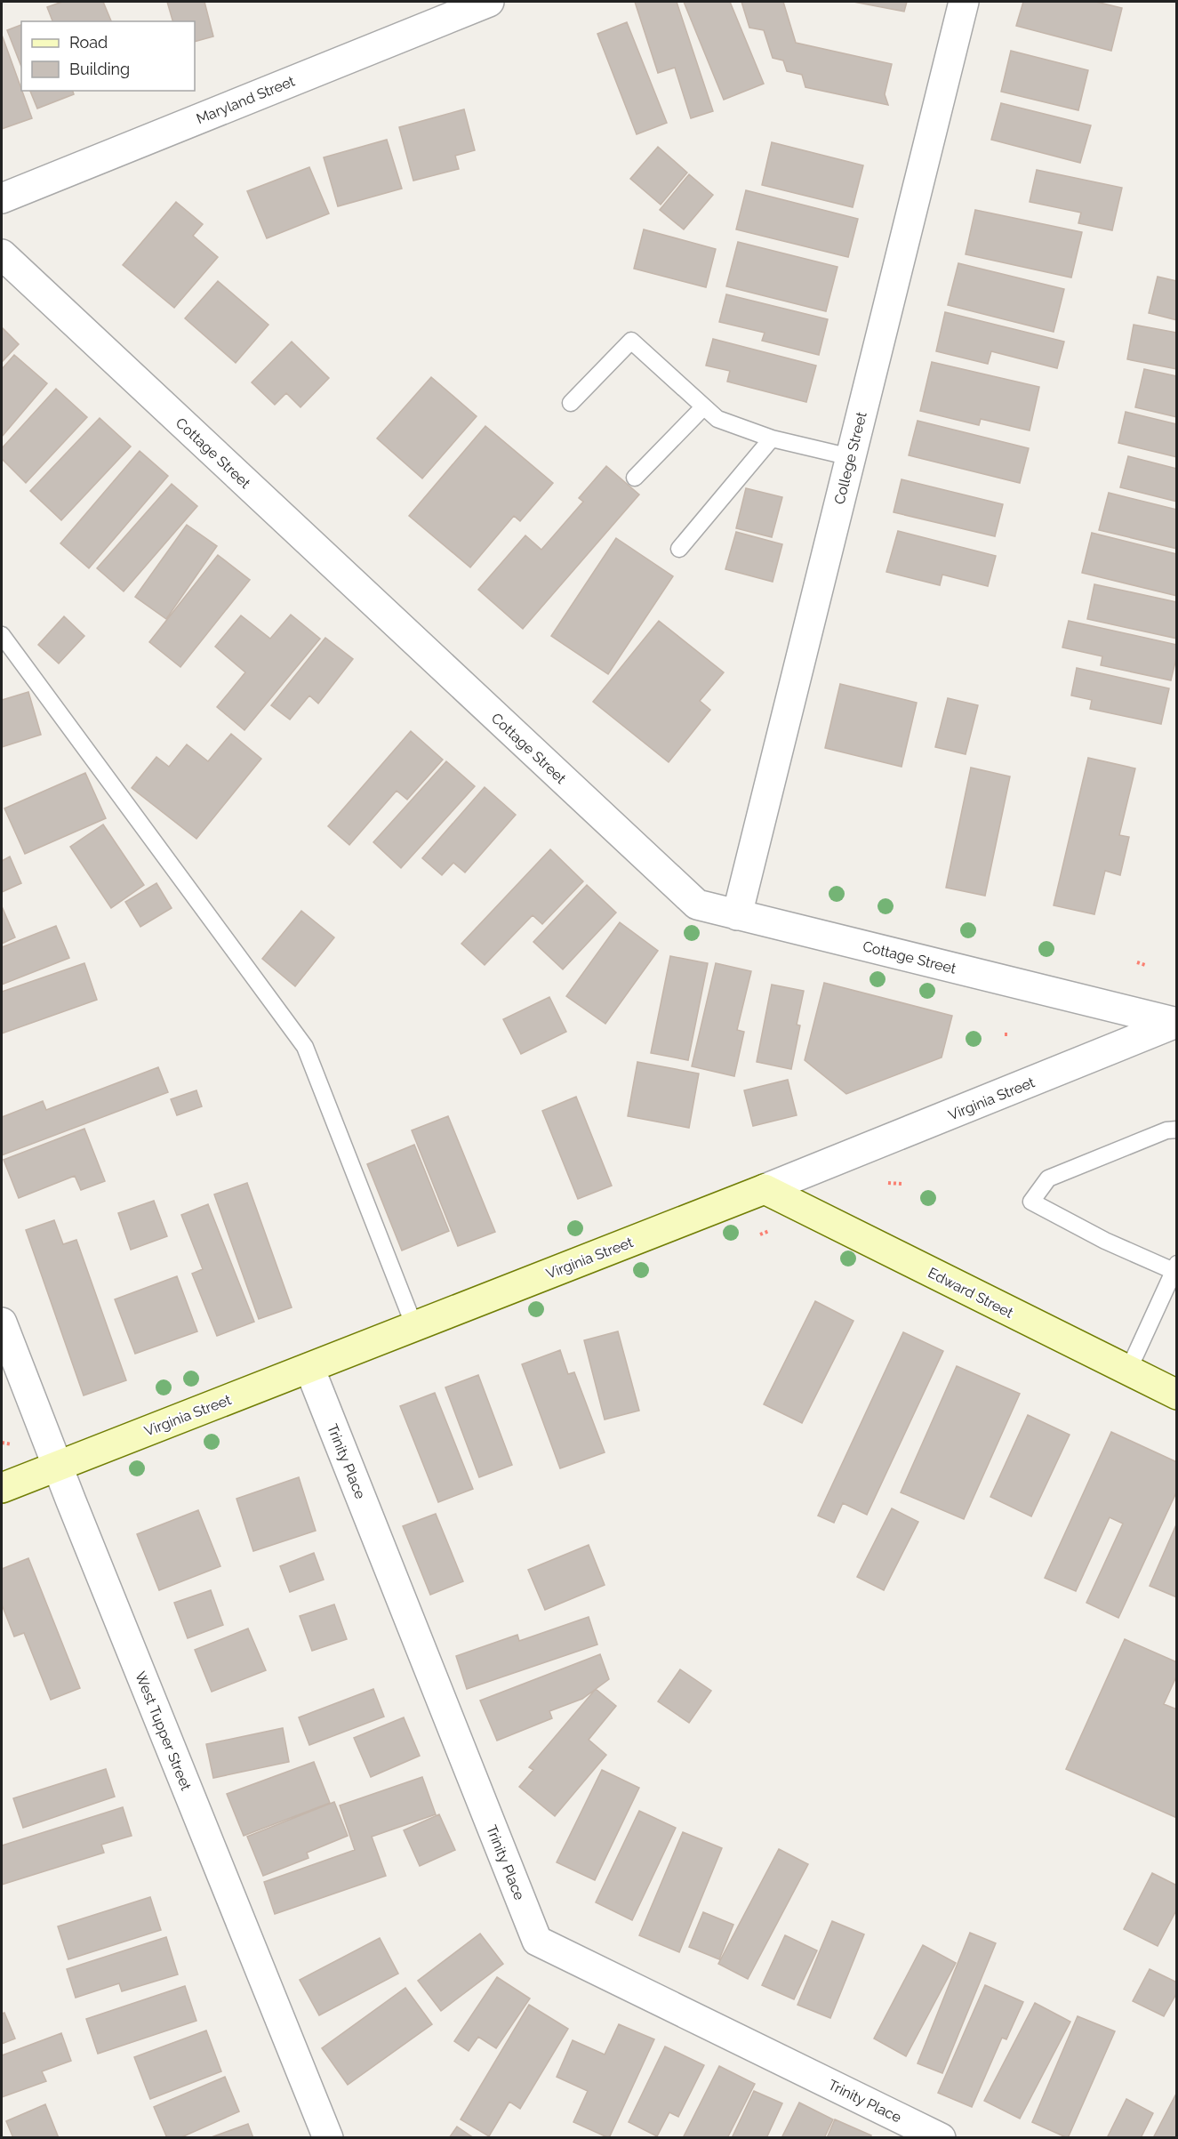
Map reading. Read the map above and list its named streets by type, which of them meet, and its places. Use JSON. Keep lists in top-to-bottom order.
{
  "streets": {
    "main road": ["Virginia Street", "Edward Street"],
    "street": [
      "Maryland Street",
      "Cottage Street",
      "College Street",
      "Trinity Place",
      "West Tupper Street"
    ]
  },
  "crossings": [
    ["Cottage Street", "College Street"],
    ["Cottage Street", "Virginia Street"],
    ["Virginia Street", "Edward Street"],
    ["Virginia Street", "Trinity Place"],
    ["Virginia Street", "West Tupper Street"]
  ],
  "legend": ["Road", "Building"]
}
